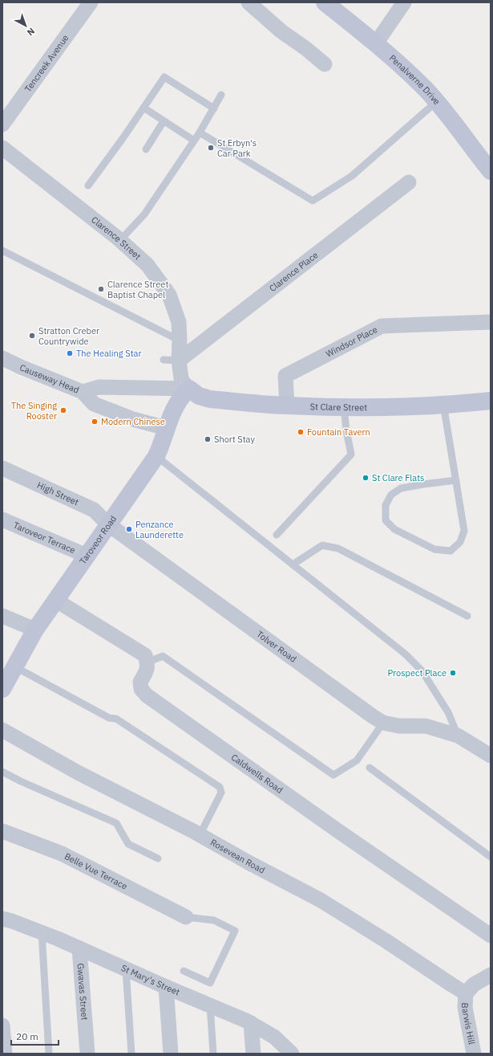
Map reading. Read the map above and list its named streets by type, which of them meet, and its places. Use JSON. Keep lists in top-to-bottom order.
{
  "streets": {
    "street": [
      "Tencreek Avenue",
      "Penalverne Drive",
      "Clarence Street",
      "Clarence Place",
      "Windsor Place",
      "Causeway Head",
      "St Clare Street",
      "High Street",
      "Taroveor Terrace",
      "Taroveor Road",
      "Tolver Road",
      "Caldwells Road",
      "Rosevean Road",
      "Belle Vue Terrace",
      "St Mary's Street",
      "Gwavas Street",
      "Barwis Hill"
    ]
  },
  "crossings": [
    ["Clarence Street", "Clarence Place"],
    ["Clarence Street", "St Clare Street"],
    ["Clarence Street", "Taroveor Road"],
    ["Windsor Place", "St Clare Street"],
    ["Causeway Head", "Taroveor Road"],
    ["St Clare Street", "Taroveor Road"],
    ["High Street", "Taroveor Road"],
    ["High Street", "Tolver Road"],
    ["Taroveor Terrace", "Taroveor Road"],
    ["Taroveor Road", "Tolver Road"],
    ["Rosevean Road", "Barwis Hill"],
    ["St Mary's Street", "Gwavas Street"]
  ],
  "places": [
    "St Erbyn's Car Park",
    "Clarence Street Baptist Chapel",
    "Stratton Creber Countrywide",
    "The Healing Star",
    "The Singing Rooster",
    "Modern Chinese",
    "Fountain Tavern",
    "Short Stay",
    "St Clare Flats",
    "Penzance Launderette",
    "Prospect Place"
  ],
  "scale_bar": "20 m",
  "north": "bottom right"
}
